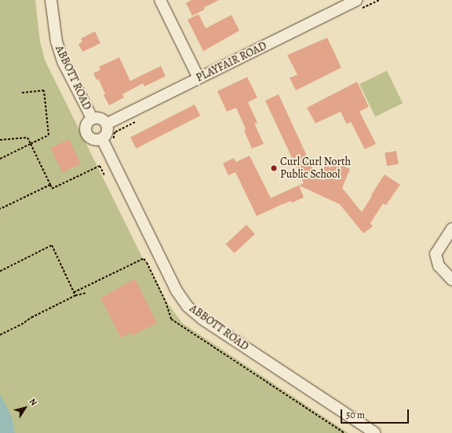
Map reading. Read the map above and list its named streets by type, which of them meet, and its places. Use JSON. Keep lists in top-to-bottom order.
{
  "streets": {
    "street": ["PLAYFAIR ROAD", "ABBOTT ROAD"]
  },
  "crossings": [
    ["PLAYFAIR ROAD", "ABBOTT ROAD"]
  ],
  "places": ["Curl Curl North Public School"],
  "scale_bar": "50 m",
  "north": "top right"
}
